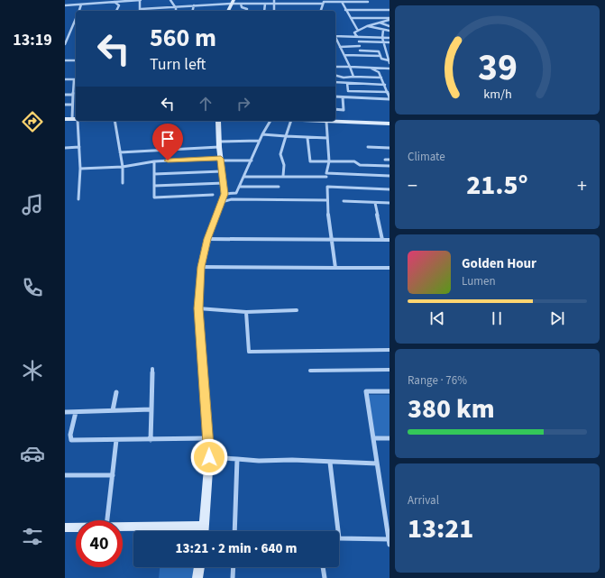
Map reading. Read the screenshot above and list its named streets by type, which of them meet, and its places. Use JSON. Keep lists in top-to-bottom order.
{
  "page": {
    "tabs": "13:19",
    "turn": ["560 m", "Turn left"],
    "tile": [
      "Climate",
      ["Range · 76%", "380 km"],
      ["Arrival", "13:21"]
    ],
    "heat": ["−", "21.5°", "+"],
    "song": ["Golden Hour", "Lumen"],
    "limit": "40",
    "trip": "13:21 · 2 min · 640 m",
    "gauge": ["39", "km/h"]
  }
}
